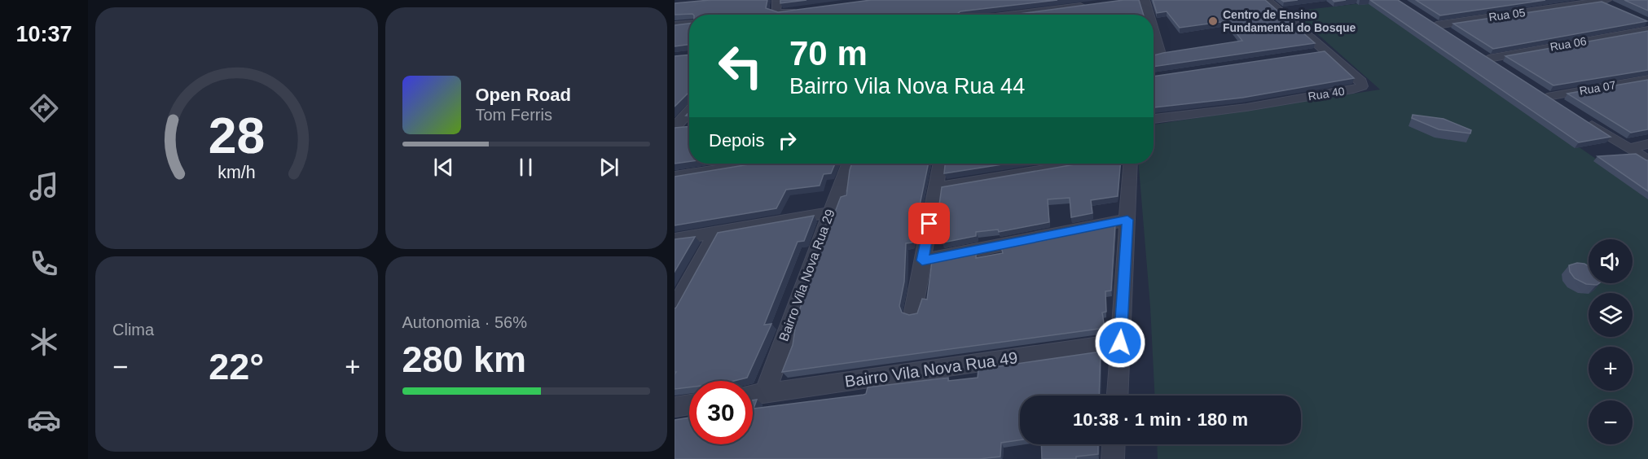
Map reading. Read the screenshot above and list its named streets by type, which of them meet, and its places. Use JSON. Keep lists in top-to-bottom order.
{
  "streets": {
    "street": [
      "Rua 05",
      "Rua 06",
      "Rua 07",
      "Rua 40",
      "Bairro Vila Nova Rua 29",
      "Bairro Vila Nova Rua 49"
    ]
  },
  "crossings": [
    ["Bairro Vila Nova Rua 29", "Bairro Vila Nova Rua 49"]
  ],
  "places": ["Centro de Ensino Fundamental do Bosque"],
  "page": {
    "tabs": "10:37",
    "turn": ["70 m", "Bairro Vila Nova Rua 44"],
    "song": ["Open Road", "Tom Ferris"],
    "then": "Depois",
    "map_buttons": ["+", "−"],
    "tile": [
      "Clima",
      ["Autonomia · 56%", "280 km"]
    ],
    "heat": ["−", "22°", "+"],
    "limit": "30",
    "trip": "10:38 · 1 min · 180 m",
    "gauge": ["28", "km/h"]
  }
}
